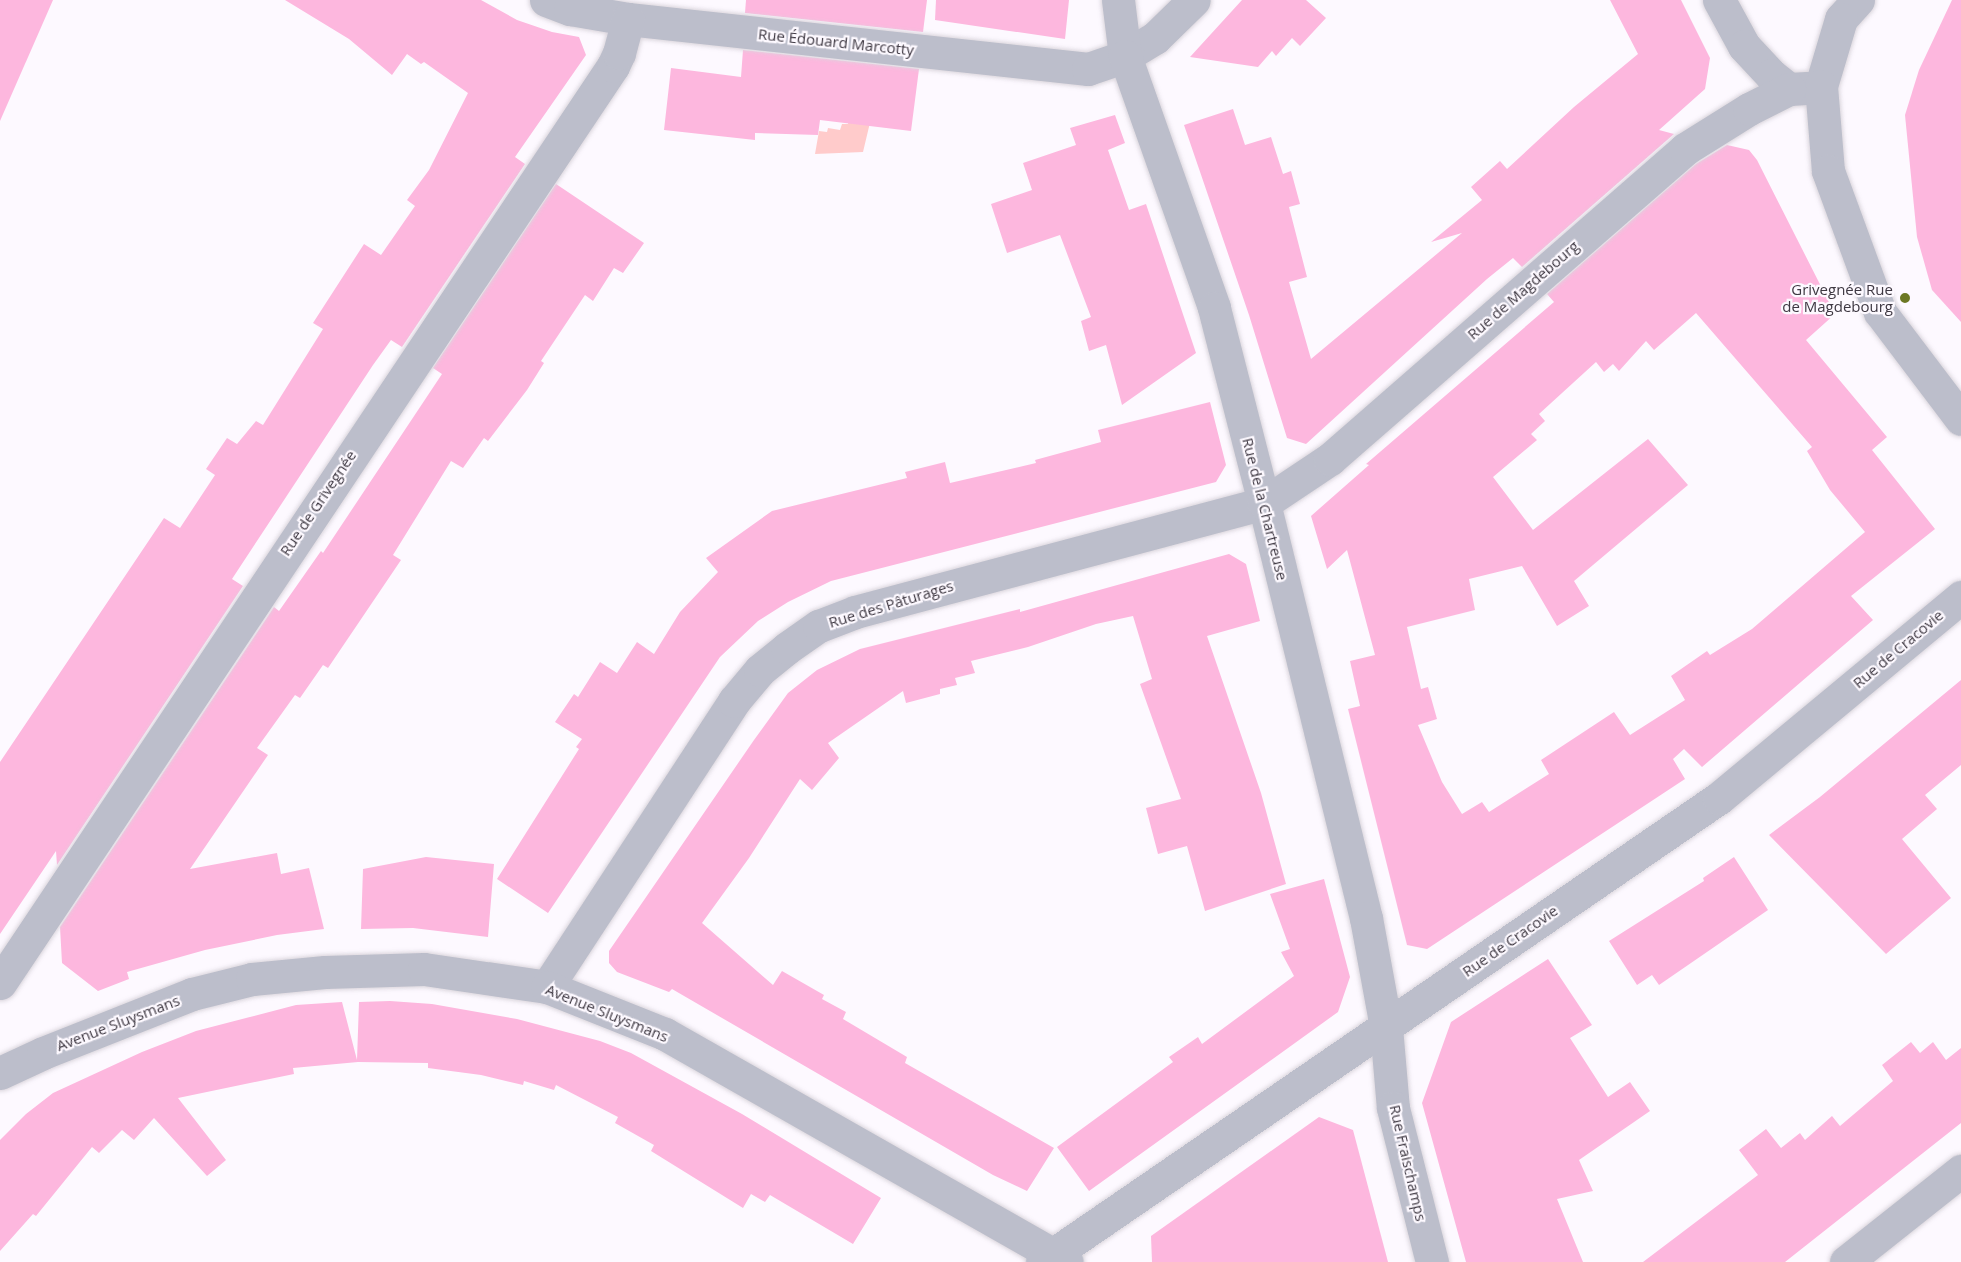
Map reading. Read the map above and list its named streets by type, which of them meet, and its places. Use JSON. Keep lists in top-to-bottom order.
{
  "streets": {
    "street": [
      "Rue Édouard Marcotty",
      "Rue de Magdebourg",
      "Rue de Grivegnée",
      "Rue de la Chartreuse",
      "Rue des Pâturages",
      "Rue de Cracovie",
      "Avenue Sluysmans",
      "Rue Fraischamps"
    ]
  },
  "crossings": [
    ["Rue Édouard Marcotty", "Rue de Grivegnée"],
    ["Rue Édouard Marcotty", "Rue de la Chartreuse"],
    ["Rue de Magdebourg", "Rue de la Chartreuse"],
    ["Rue de Magdebourg", "Rue des Pâturages"],
    ["Rue de la Chartreuse", "Rue des Pâturages"],
    ["Rue de la Chartreuse", "Rue de Cracovie"],
    ["Rue de la Chartreuse", "Rue Fraischamps"],
    ["Rue des Pâturages", "Avenue Sluysmans"],
    ["Rue de Cracovie", "Avenue Sluysmans"],
    ["Rue de Cracovie", "Rue Fraischamps"]
  ],
  "places": ["Grivegnée Rue de Magdebourg"]
}
